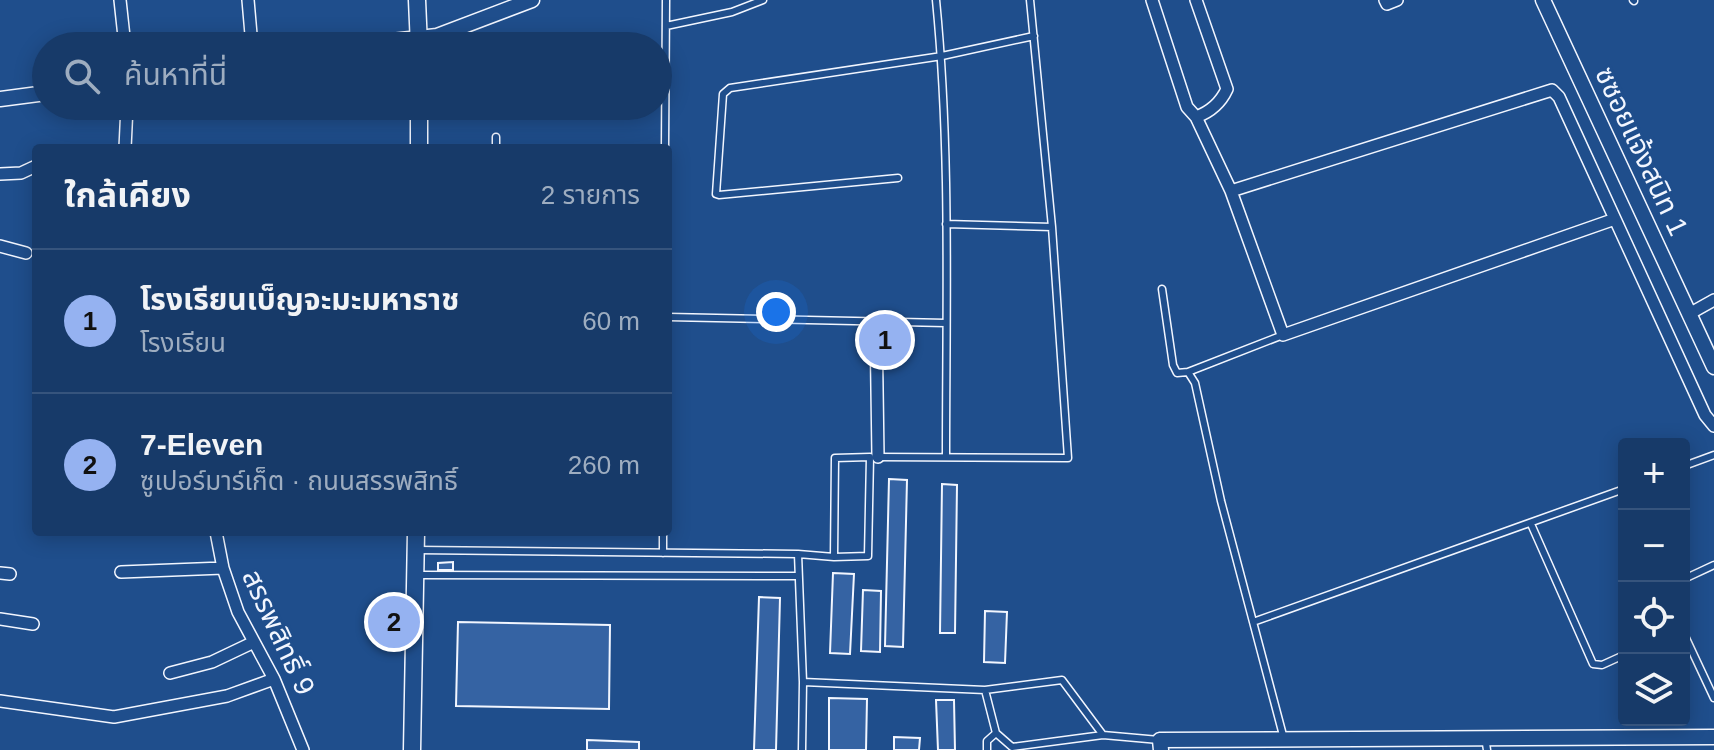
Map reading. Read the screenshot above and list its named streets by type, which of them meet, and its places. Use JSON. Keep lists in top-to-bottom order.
{
  "streets": {
    "street": ["ซซอยแจ้งสนิท 1", "สรรพสิทธิ์ 9"]
  },
  "page": {
    "search": "ค้นหาที่นี่",
    "heading": ["ใกล้เคียง", "2 รายการ"],
    "list": [
      {
        "mark": "1",
        "name": "โรงเรียนเบ็ญจะมะมหาราช",
        "note": "โรงเรียน",
        "value": "60 m"
      },
      {
        "mark": "2",
        "name": "7-Eleven",
        "note": "ซูเปอร์มาร์เก็ต · ถนนสรรพสิทธิ์",
        "value": "260 m"
      }
    ],
    "pins": ["1", "2"],
    "map_buttons": ["+", "−"]
  }
}
